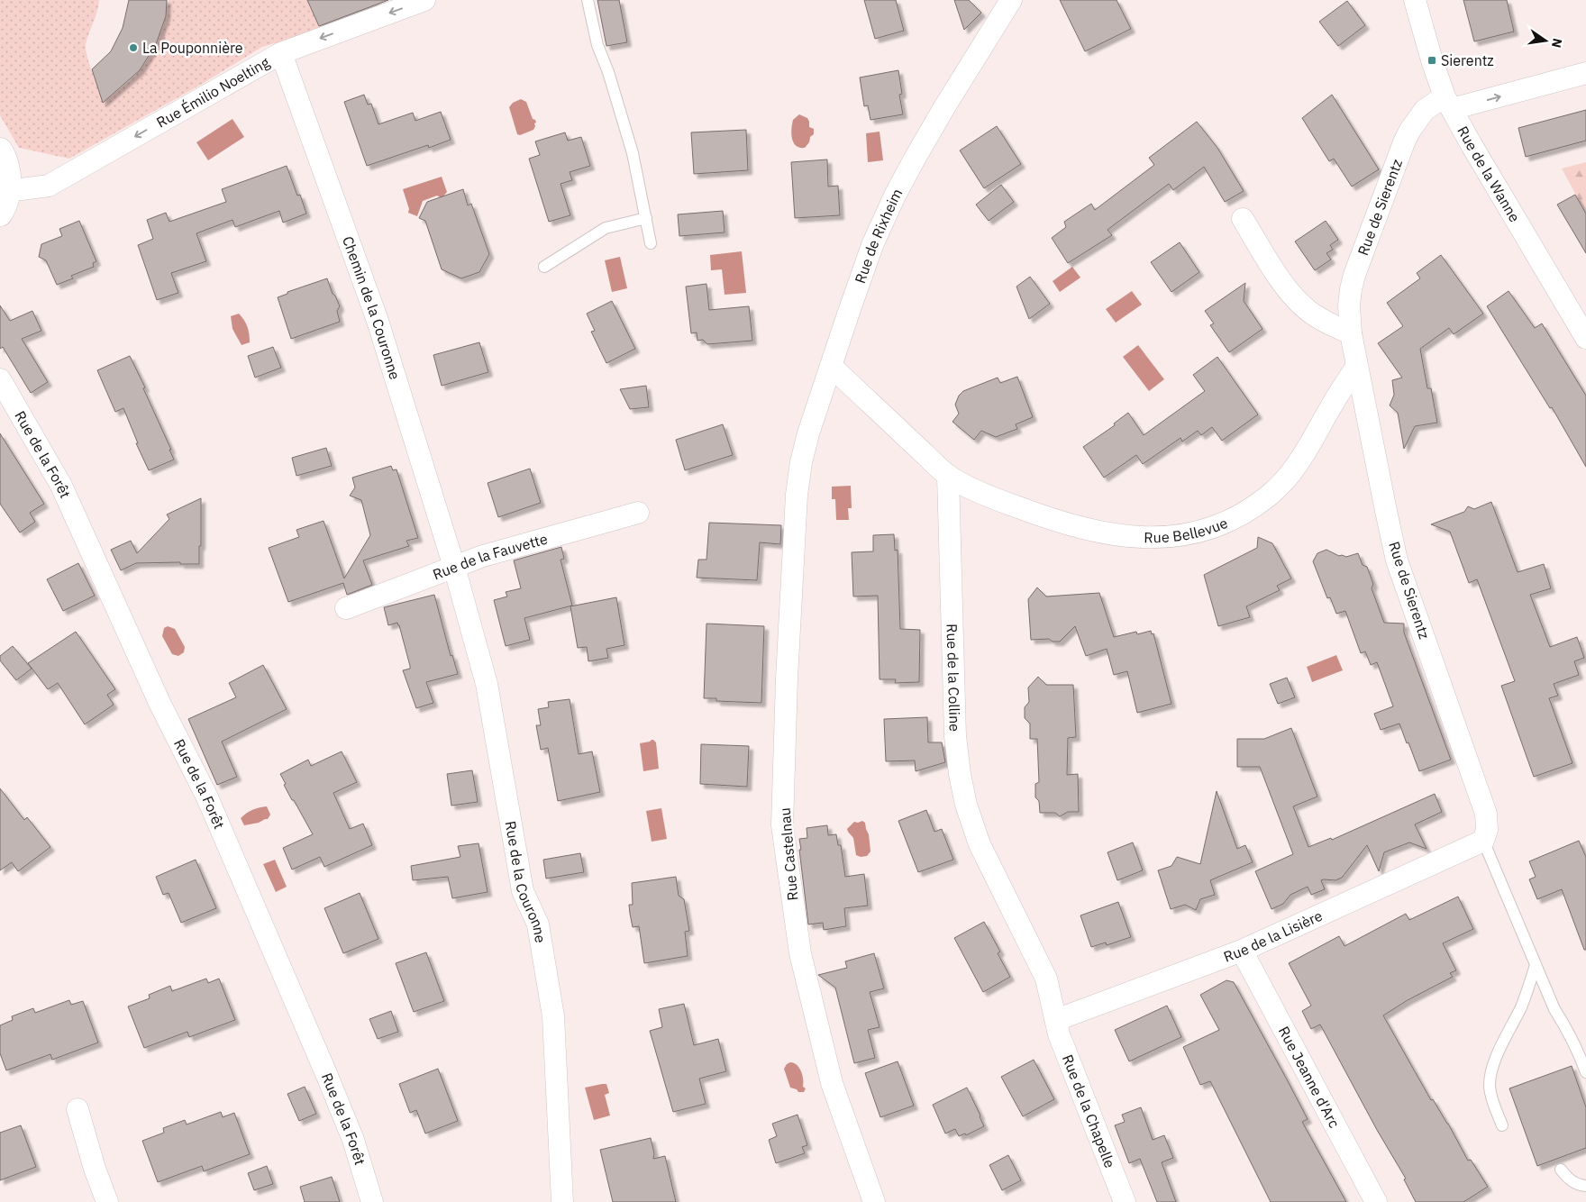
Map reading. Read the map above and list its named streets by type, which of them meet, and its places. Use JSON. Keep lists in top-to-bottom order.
{
  "streets": {
    "street": [
      "Rue Émilio Noelting",
      "Rue de la Wanne",
      "Rue de Sierentz",
      "Rue de Rixheim",
      "Chemin de la Couronne",
      "Rue de la Forêt",
      "Rue Bellevue",
      "Rue de la Fauvette",
      "Rue de la Colline",
      "Rue Castelnau",
      "Rue de la Couronne",
      "Rue de la Lisière",
      "Rue Jeanne d'Arc",
      "Rue de la Chapelle"
    ]
  },
  "crossings": [
    ["Rue Émilio Noelting", "Chemin de la Couronne"],
    ["Rue de la Wanne", "Rue de Sierentz"],
    ["Rue de Sierentz", "Rue Bellevue"],
    ["Rue de Sierentz", "Rue de la Lisière"],
    ["Rue de Rixheim", "Rue Castelnau"],
    ["Chemin de la Couronne", "Rue de la Fauvette"],
    ["Chemin de la Couronne", "Rue de la Couronne"],
    ["Rue Bellevue", "Rue de la Colline"],
    ["Rue de la Fauvette", "Rue de la Couronne"],
    ["Rue de la Colline", "Rue de la Lisière"],
    ["Rue de la Colline", "Rue de la Chapelle"],
    ["Rue de la Lisière", "Rue Jeanne d'Arc"],
    ["Rue de la Lisière", "Rue de la Chapelle"]
  ],
  "one_way": ["Rue Émilio Noelting"],
  "places": {
    "other": ["La Pouponnière"],
    "transit": ["Sierentz"]
  },
  "north": "right"
}
